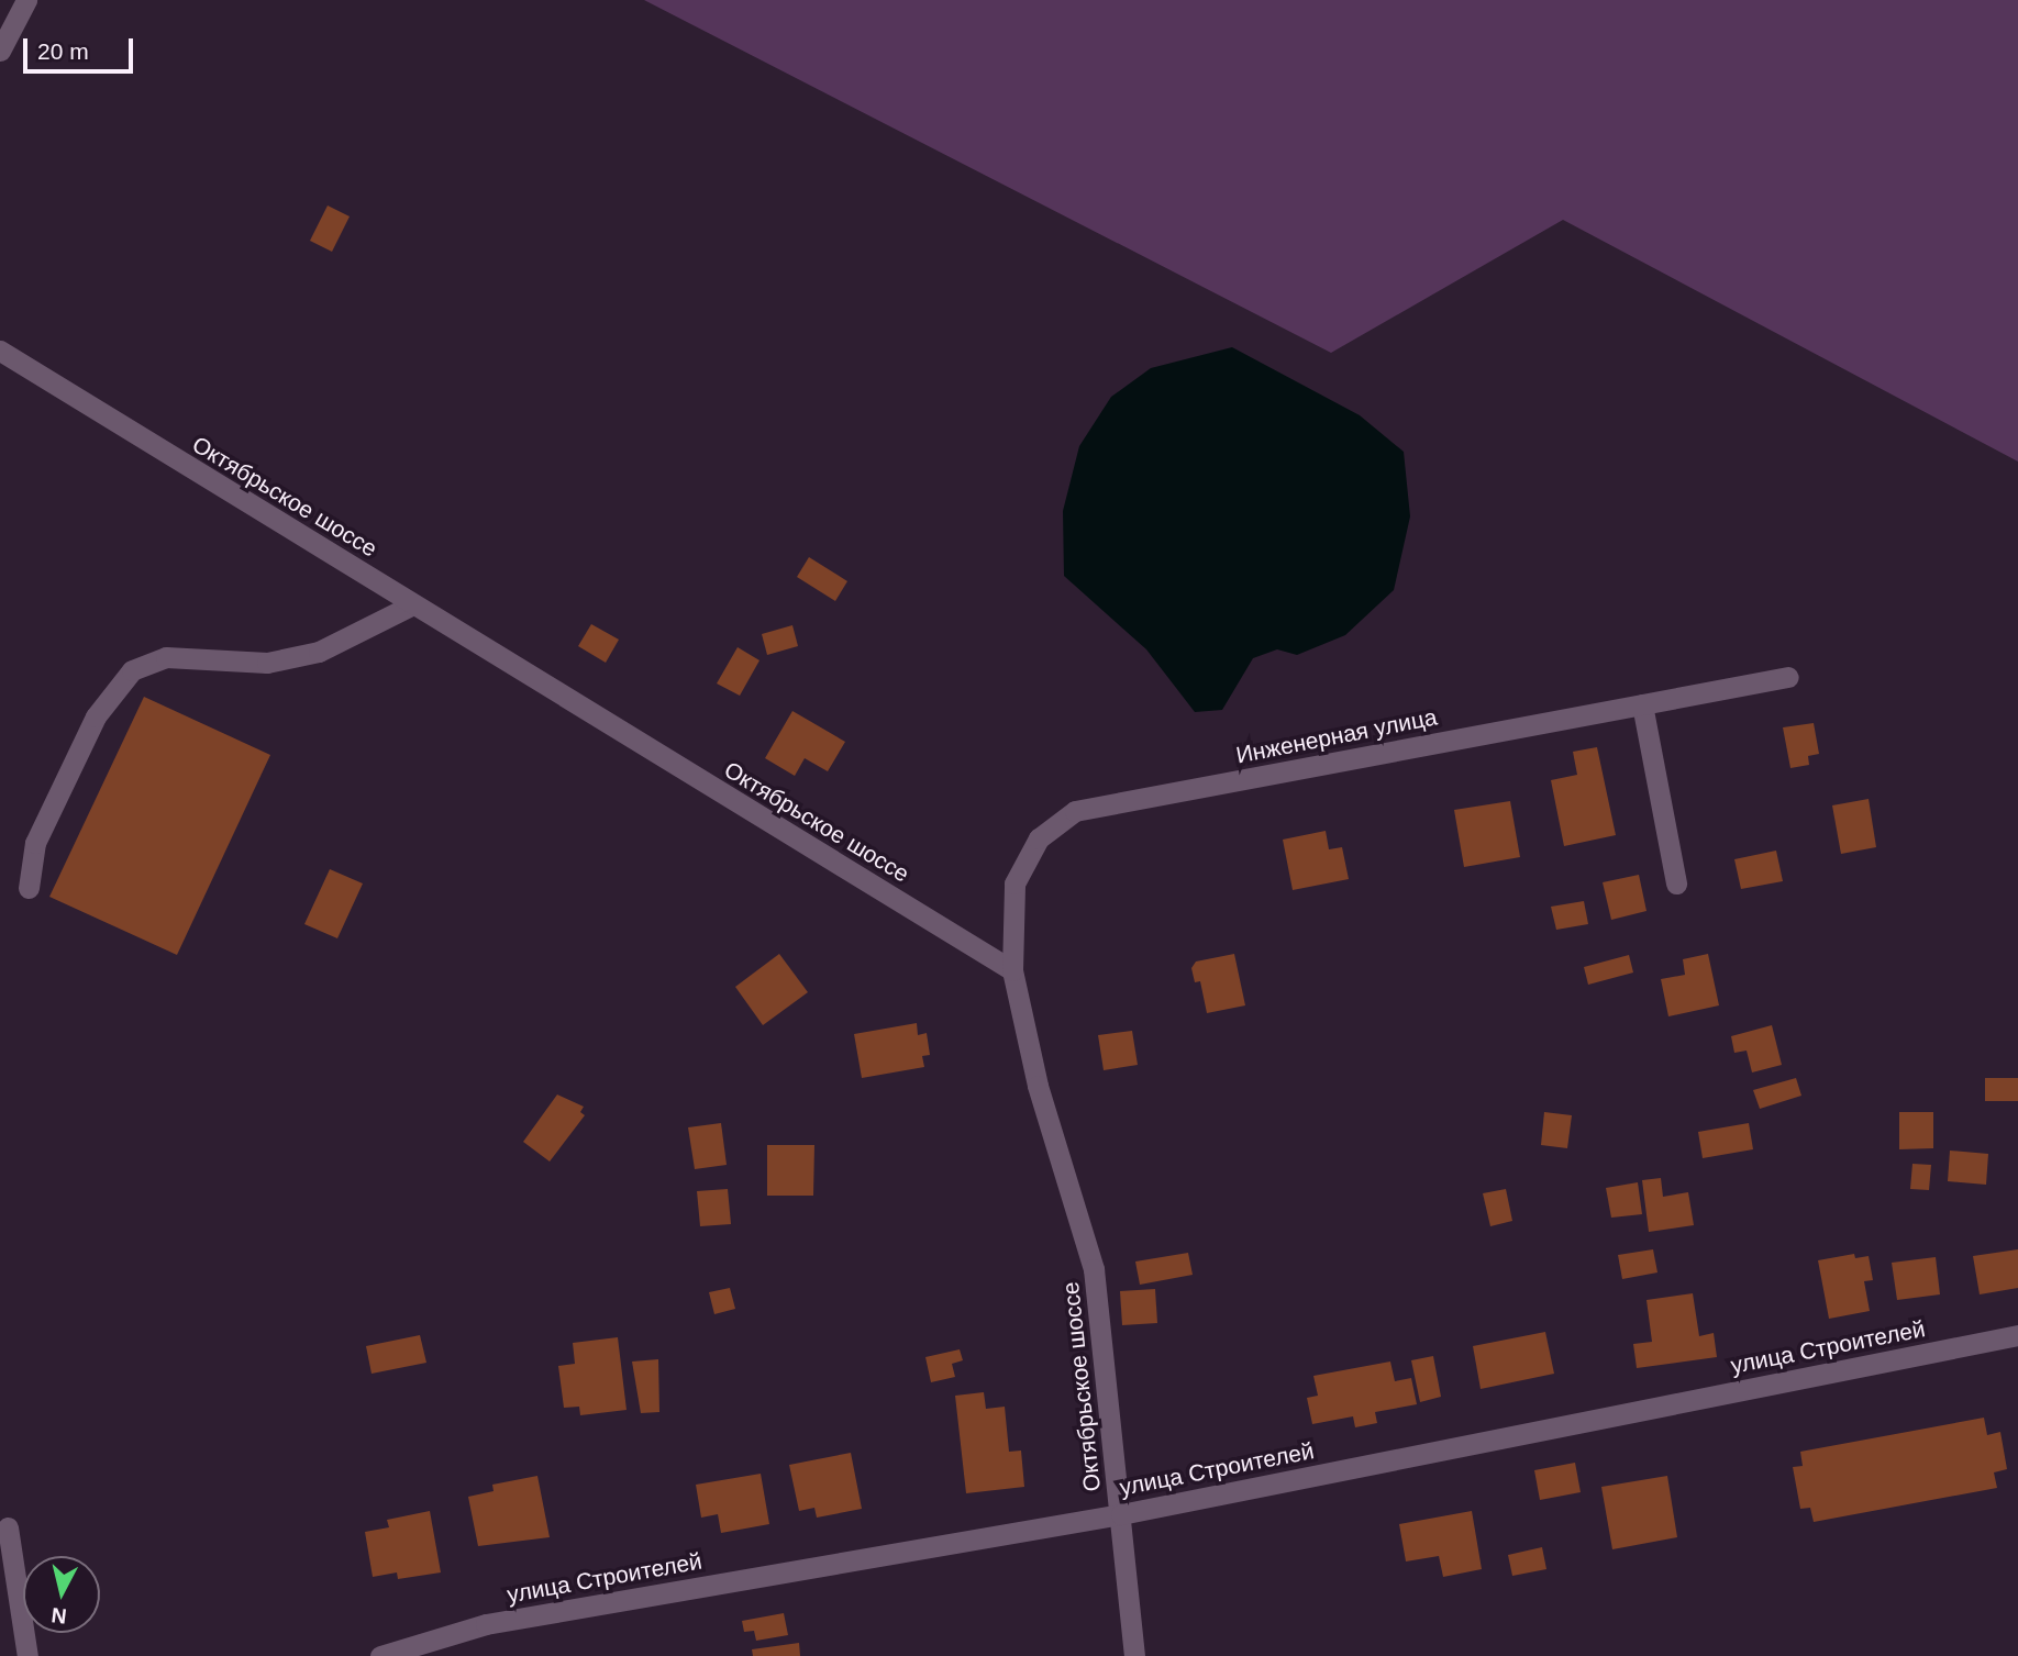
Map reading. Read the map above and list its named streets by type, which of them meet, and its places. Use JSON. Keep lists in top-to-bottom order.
{
  "streets": {
    "street": ["Октябрьское шоссе", "Инженерная улица", "улица Строителей"]
  },
  "crossings": [
    ["Октябрьское шоссе", "Инженерная улица"],
    ["Октябрьское шоссе", "улица Строителей"]
  ],
  "scale_bar": "20 m",
  "north": "bottom"
}
